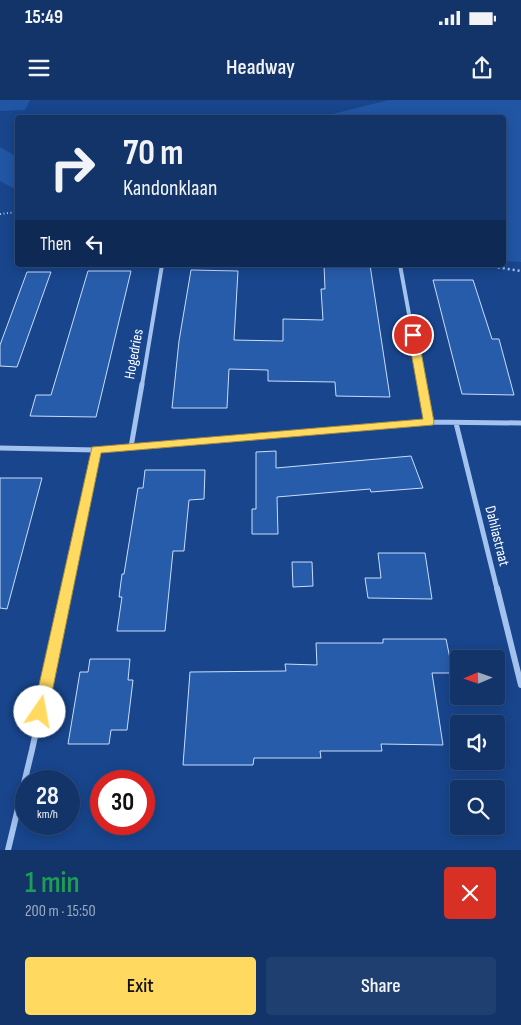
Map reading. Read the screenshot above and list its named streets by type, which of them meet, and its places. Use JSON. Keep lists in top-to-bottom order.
{
  "streets": {
    "street": ["Hogedries", "Dahliastraat"]
  },
  "north": "left",
  "page": {
    "status": "15:49",
    "header": "Headway",
    "turn": ["70 m", "Kandonklaan"],
    "then": "Then",
    "speed": "28 km/h",
    "limit": "30",
    "heading": ["1 min", "200 m · 15:50"],
    "buttons": ["Exit", "Share"]
  }
}
